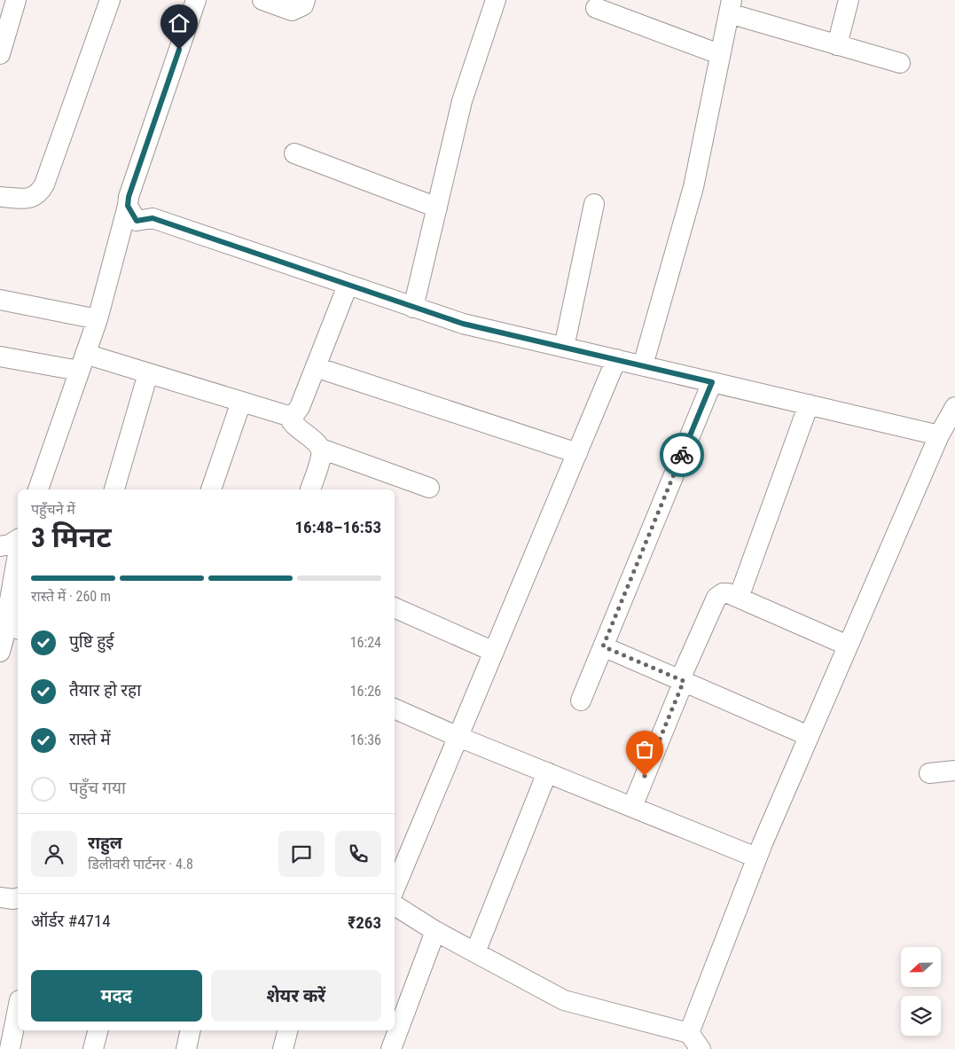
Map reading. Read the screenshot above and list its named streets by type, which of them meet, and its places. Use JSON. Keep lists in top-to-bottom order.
{
  "north": "left",
  "page": {
    "heading": ["3 मिनट", "पहुँचने में", "16:48–16:53"],
    "panel": [
      "राहुल",
      "डिलीवरी पार्टनर · 4.8",
      "ऑर्डर #4714",
      "₹263"
    ],
    "bar": "रास्ते में · 260 m",
    "list": [
      ["पुष्टि हुई", "16:24"],
      ["तैयार हो रहा", "16:26"],
      ["रास्ते में", "16:36"],
      "पहुँच गया"
    ],
    "buttons": ["मदद", "शेयर करें"]
  }
}
